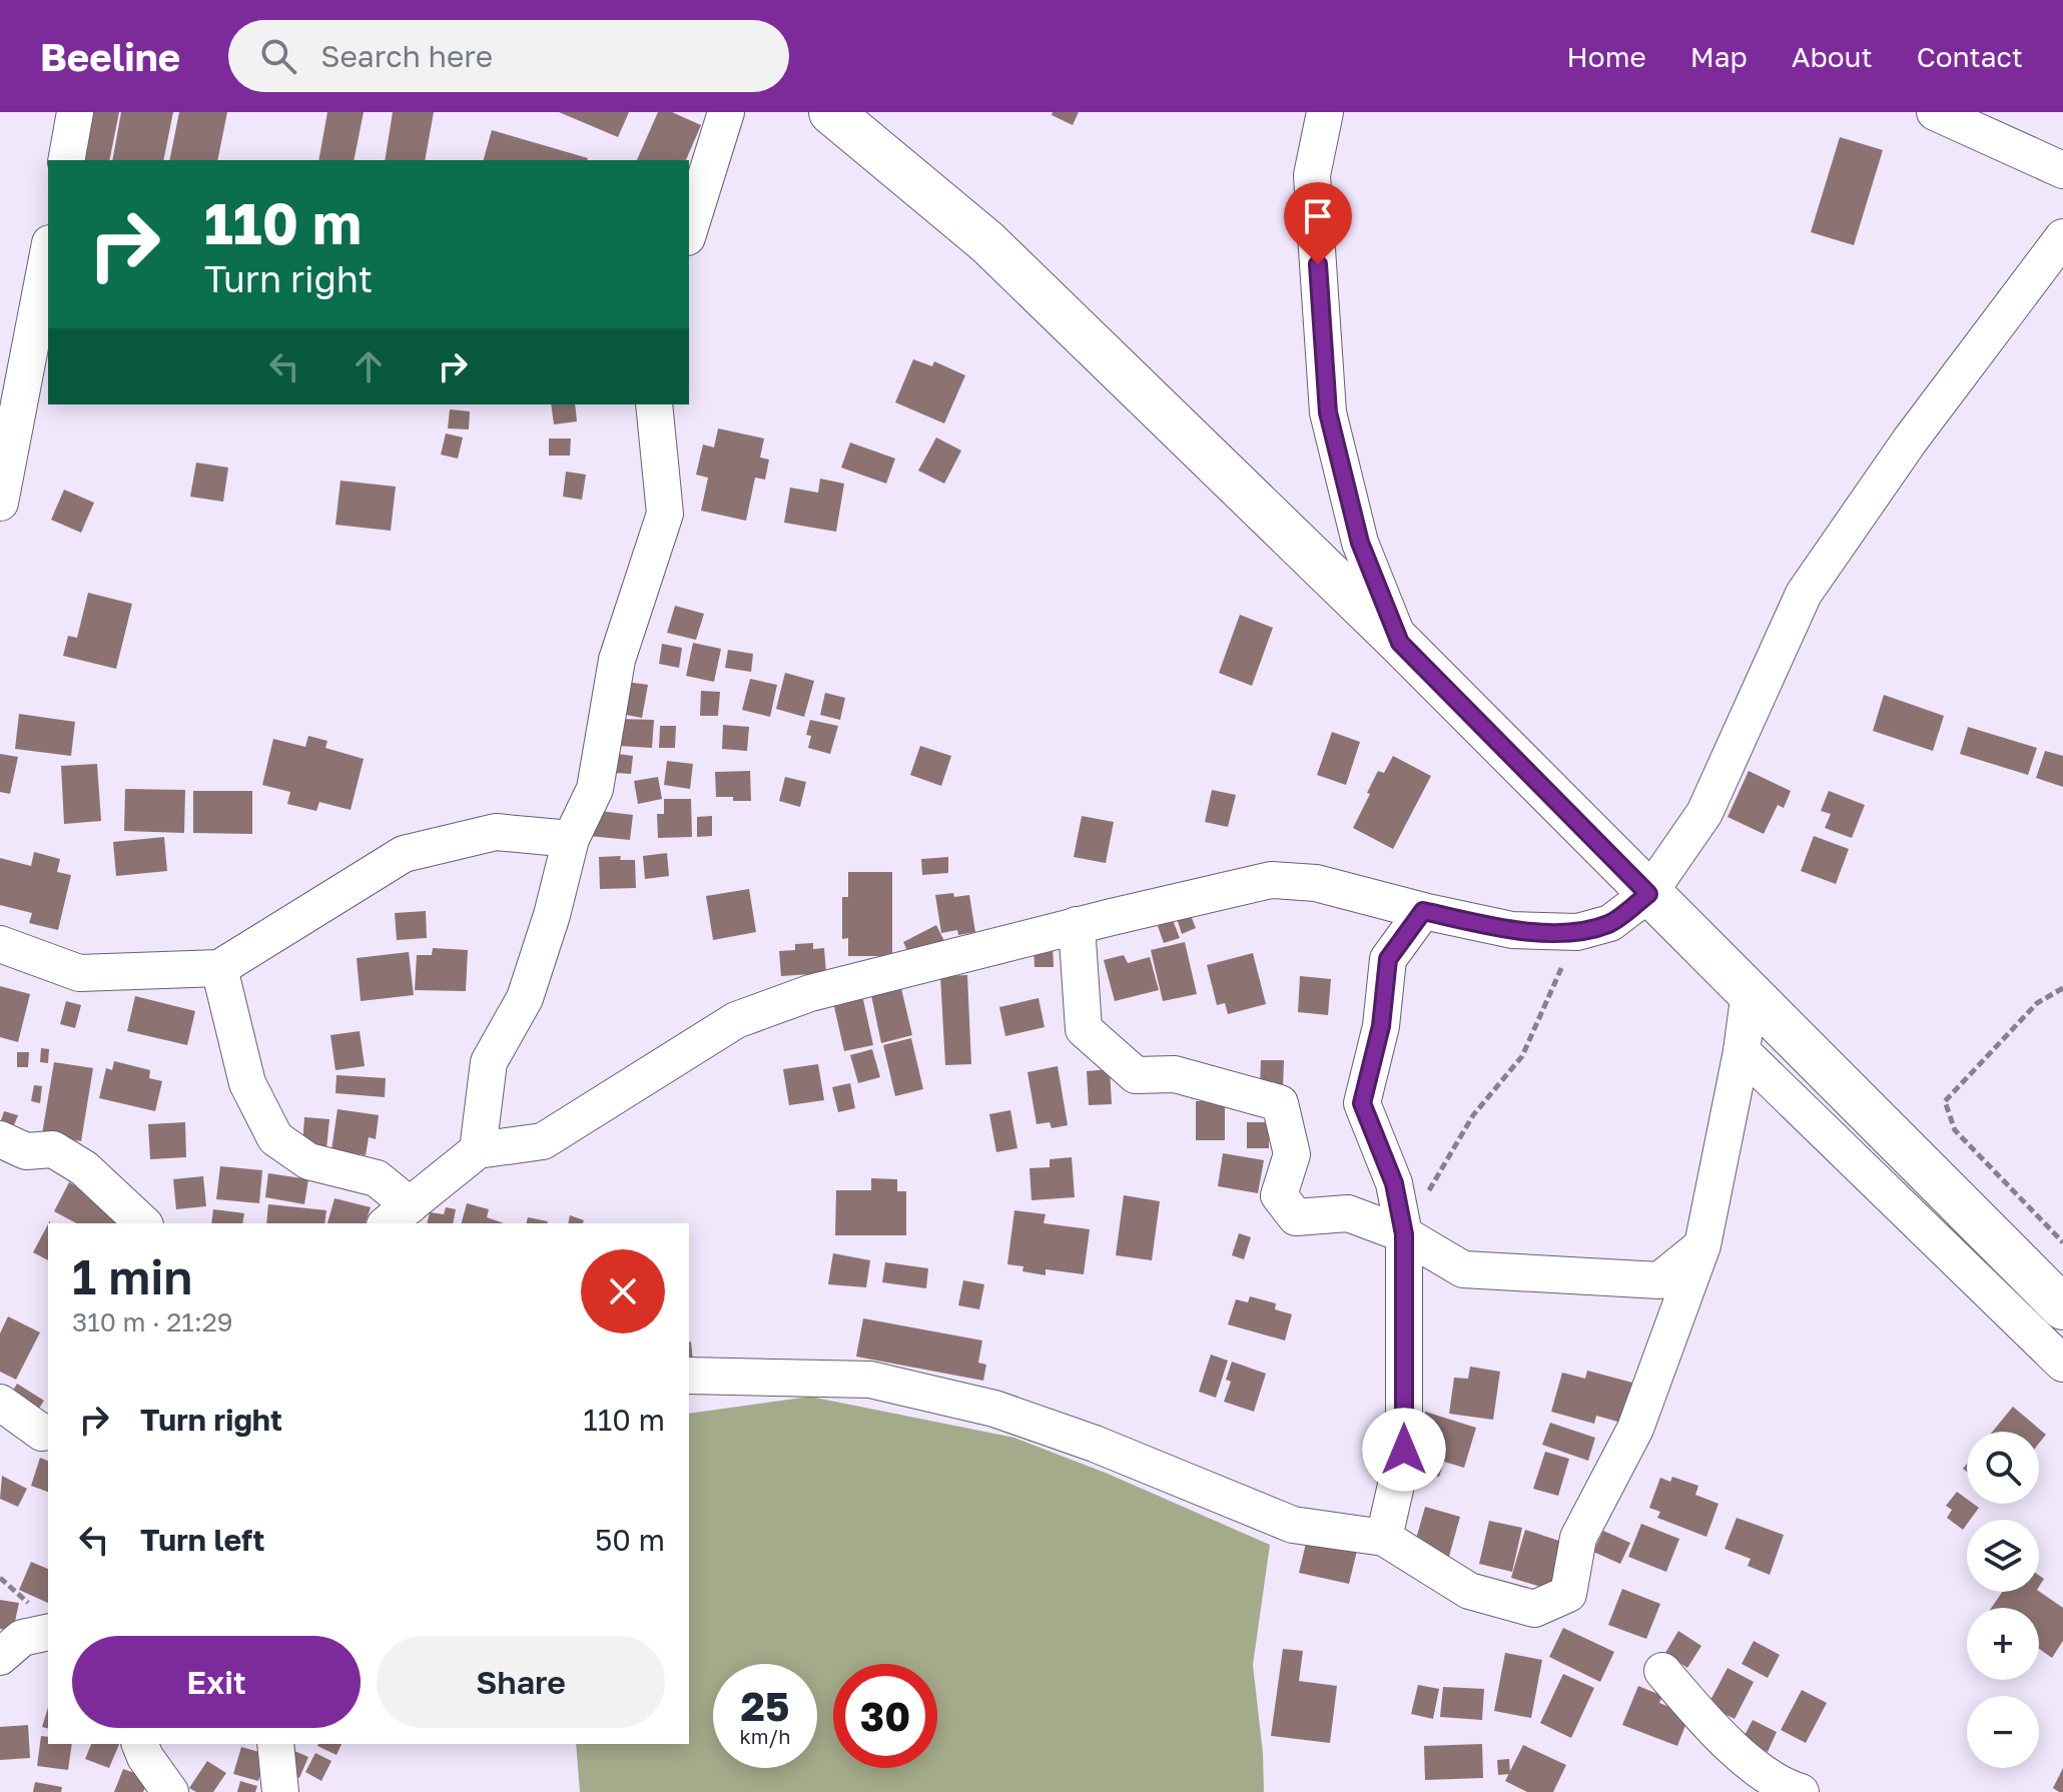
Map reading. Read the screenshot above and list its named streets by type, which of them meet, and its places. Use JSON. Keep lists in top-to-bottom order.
{
  "page": {
    "header": "Beeline",
    "search": "Search here",
    "nav": [
      "Home",
      "Map",
      "About",
      "Contact"
    ],
    "turn": ["110 m", "Turn right"],
    "heading": ["1 min", "310 m · 21:29"],
    "list": [
      {
        "name": "Turn right",
        "value": "110 m"
      },
      {
        "name": "Turn left",
        "value": "50 m"
      }
    ],
    "map_buttons": ["+", "−"],
    "buttons": ["Exit", "Share"],
    "speed": "25 km/h",
    "limit": "30"
  }
}
